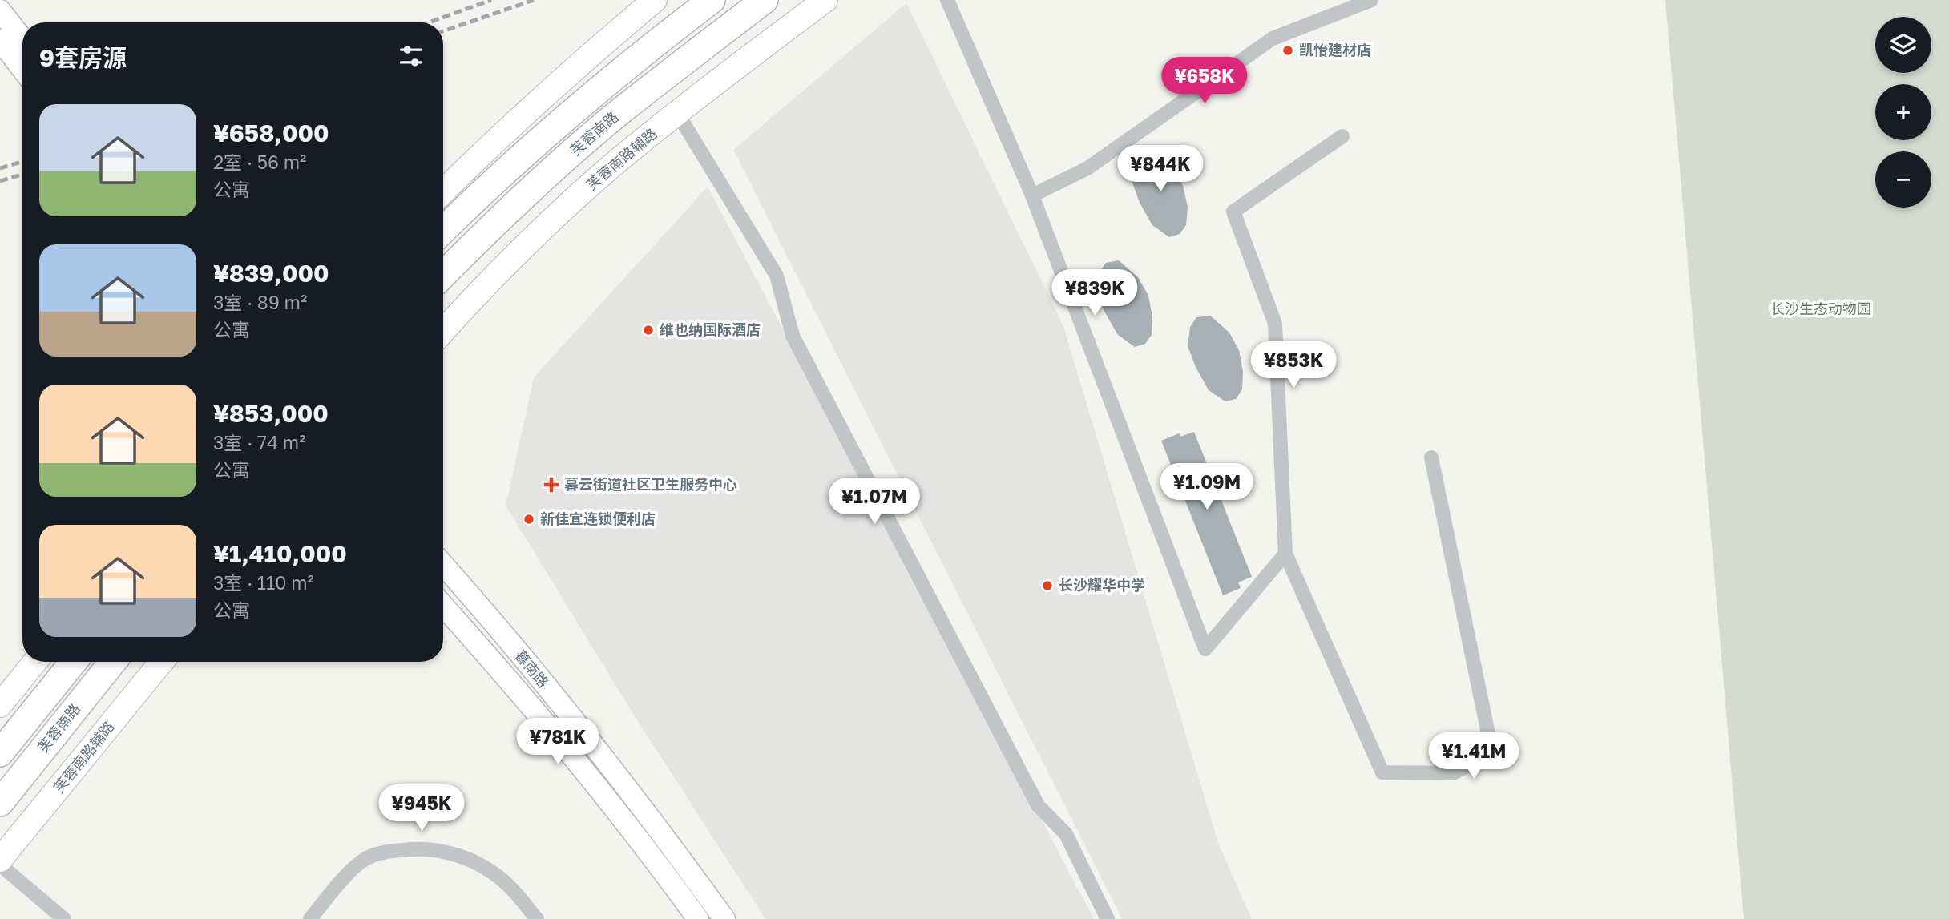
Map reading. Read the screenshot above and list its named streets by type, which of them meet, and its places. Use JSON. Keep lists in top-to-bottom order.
{
  "streets": {
    "highway": ["芙蓉南路"],
    "main road": ["芙蓉南路辅路", "暮南路"]
  },
  "parks": ["长沙生态动物园"],
  "places": {
    "other": [
      "凯怡建材店",
      "维也纳国际酒店",
      "新佳宜连锁便利店",
      "长沙耀华中学"
    ],
    "health": ["暮云街道社区卫生服务中心"]
  },
  "page": {
    "map_buttons": ["+", "−"],
    "heading": "9套房源",
    "price": [
      "¥658K",
      "¥844K",
      "¥839K",
      "¥853K",
      "¥1.09M",
      "¥1.07M",
      "¥781K",
      "¥1.41M",
      "¥945K"
    ],
    "list": [
      {
        "name": "¥658,000",
        "note": "2室 · 56 m² · 公寓"
      },
      {
        "name": "¥839,000",
        "note": "3室 · 89 m² · 公寓"
      },
      {
        "name": "¥853,000",
        "note": "3室 · 74 m² · 公寓"
      },
      {
        "name": "¥1,410,000",
        "note": "3室 · 110 m² · 公寓"
      }
    ]
  }
}
